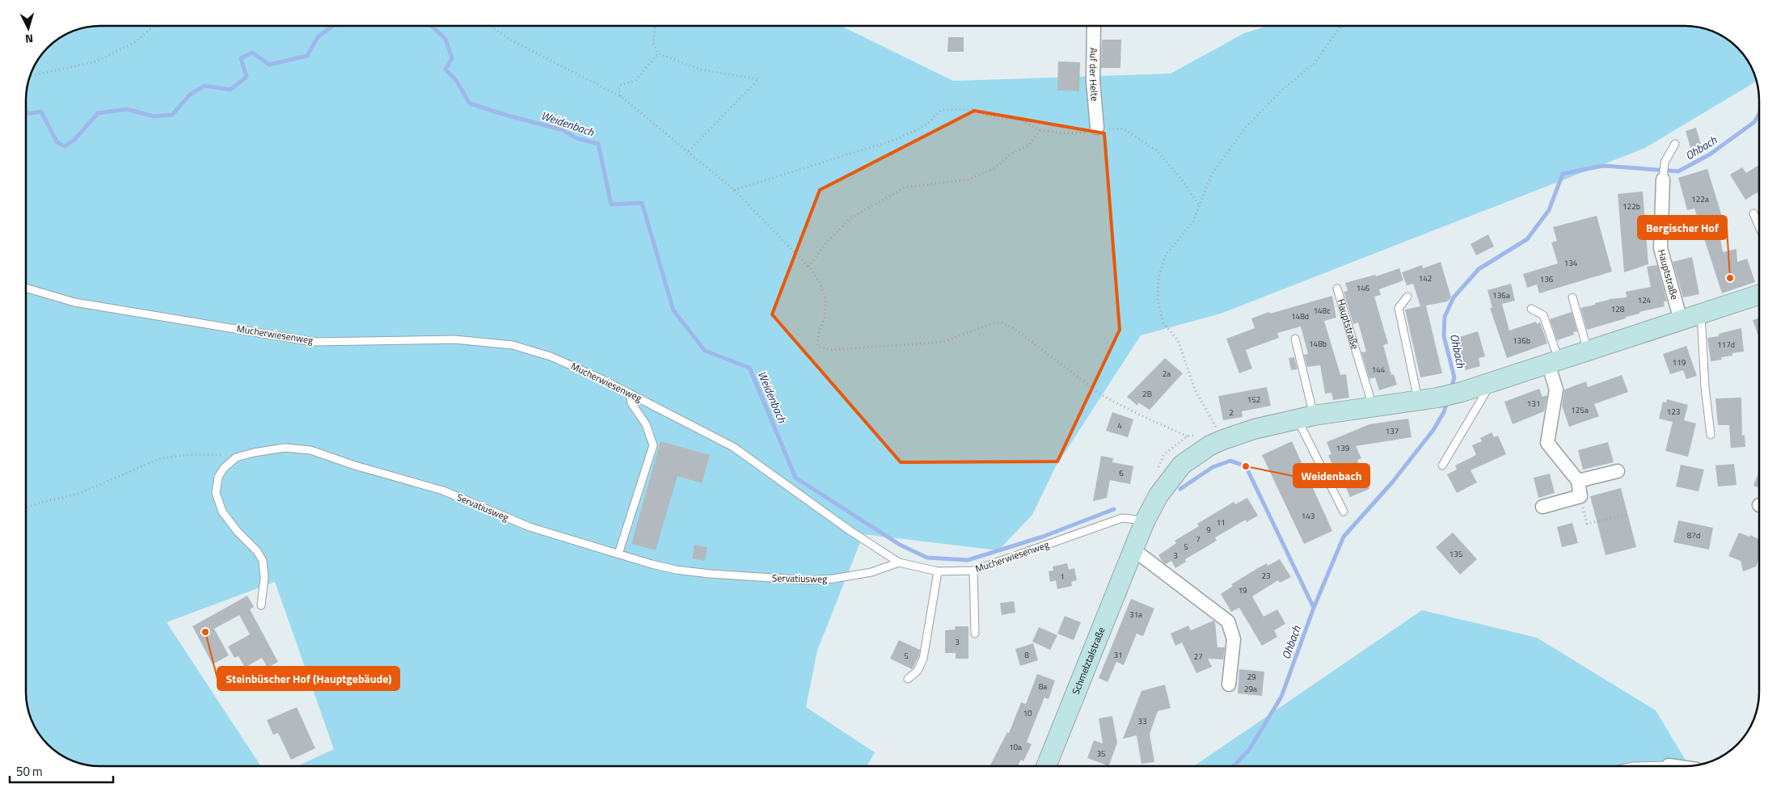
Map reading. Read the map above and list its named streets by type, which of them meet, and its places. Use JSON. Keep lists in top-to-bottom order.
{
  "streets": {
    "main road": ["Schmelztalstraße"],
    "street": ["Auf der Helte", "Hauptstraße"],
    "lane": ["Mucherwiesenweg", "Servatiusweg"]
  },
  "crossings": [
    ["Mucherwiesenweg", "Servatiusweg"],
    ["Mucherwiesenweg", "Schmelztalstraße"]
  ],
  "water": ["Weidenbach", "Ohbach"],
  "places": ["Bergischer Hof", "Weidenbach", "Steinbüscher Hof (Hauptgebäude)"],
  "house_numbers": [
    "122a",
    "122b",
    "134",
    "142",
    "136",
    "146",
    "136a",
    "124",
    "128",
    "148c",
    "148d",
    "136b",
    "148b",
    "117d",
    "119",
    "144",
    "2a",
    "2B",
    "152",
    "131",
    "125a",
    "123",
    "2",
    "4",
    "137",
    "139",
    "6",
    "143",
    "11",
    "9",
    "87d",
    "7",
    "5",
    "135",
    "3",
    "23",
    "1",
    "19",
    "31a",
    "3",
    "8",
    "31",
    "5",
    "27",
    "29",
    "8a",
    "29a",
    "10",
    "33",
    "10a",
    "35"
  ],
  "scale_bar": "50 m",
  "north": "bottom"
}
